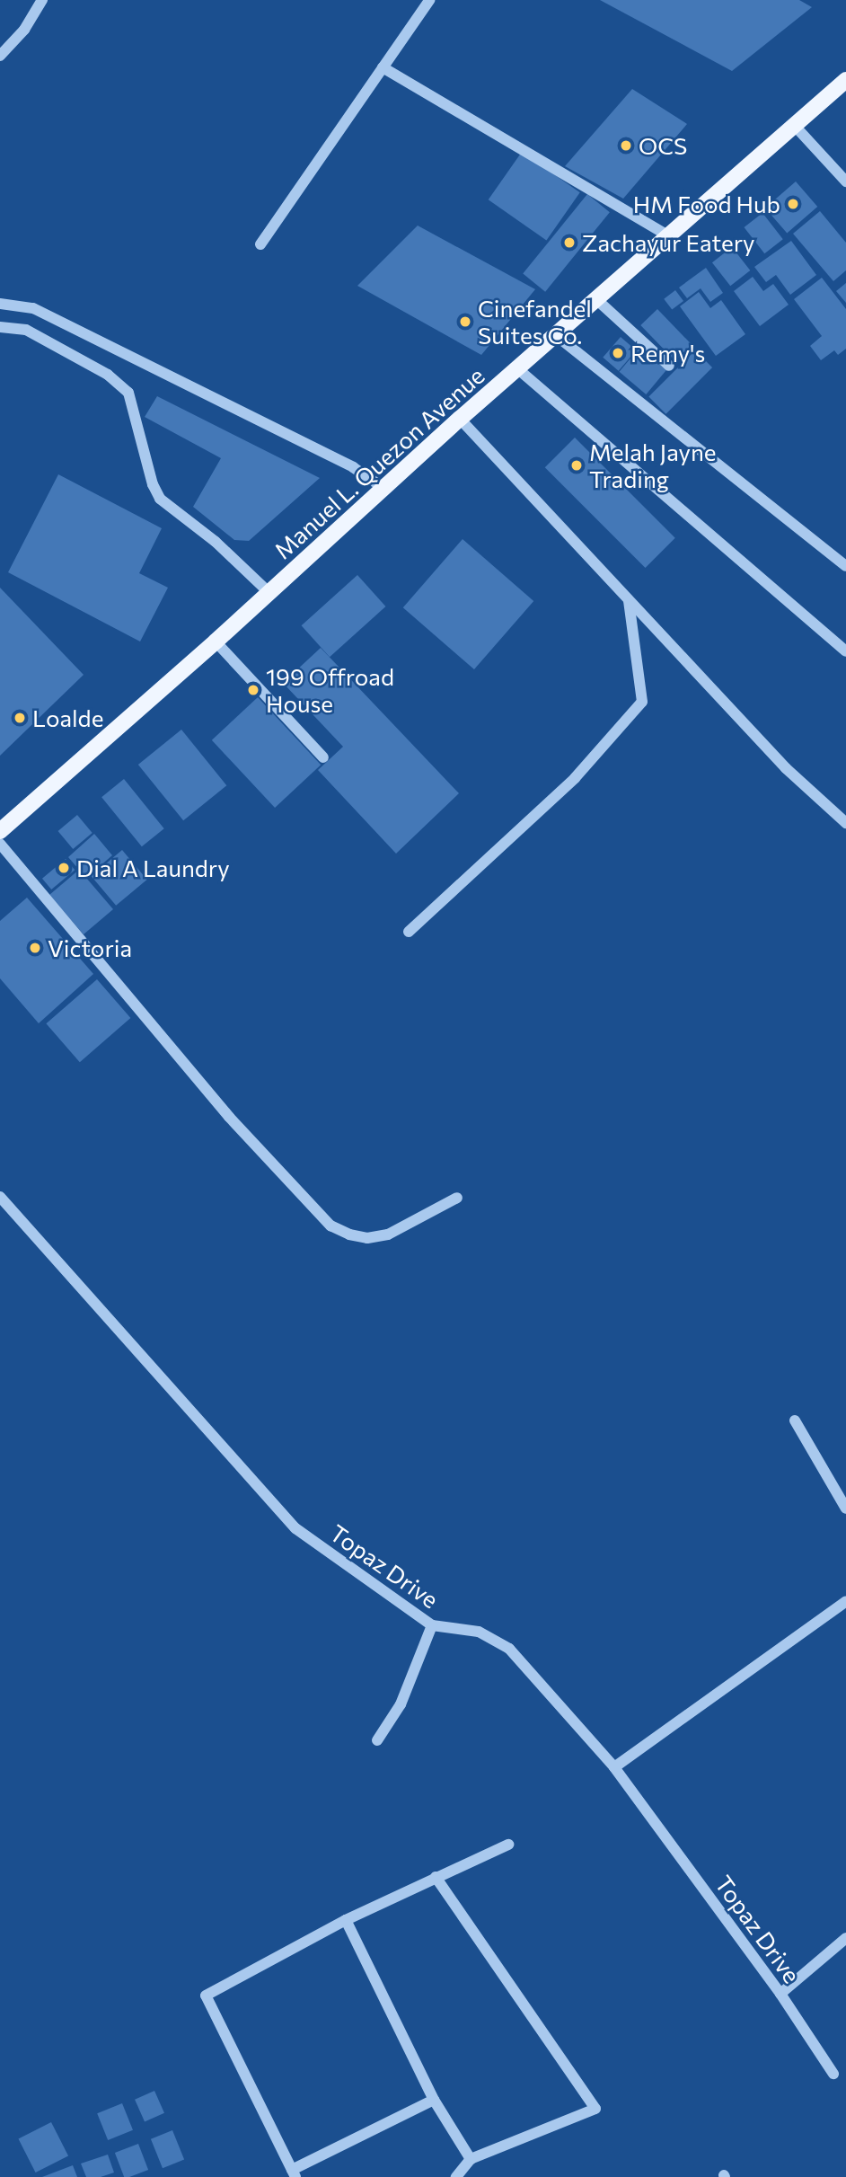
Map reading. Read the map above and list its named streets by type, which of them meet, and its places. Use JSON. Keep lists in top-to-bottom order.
{
  "streets": {
    "main road": ["Manuel L. Quezon Avenue"],
    "street": ["Topaz Drive"]
  },
  "places": [
    "OCS",
    "HM Food Hub",
    "Zachayur Eatery",
    "Cinefandel Suites Co.",
    "Remy's",
    "Melah Jayne Trading",
    "199 Offroad House",
    "Loalde",
    "Dial A Laundry",
    "Victoria"
  ]
}
